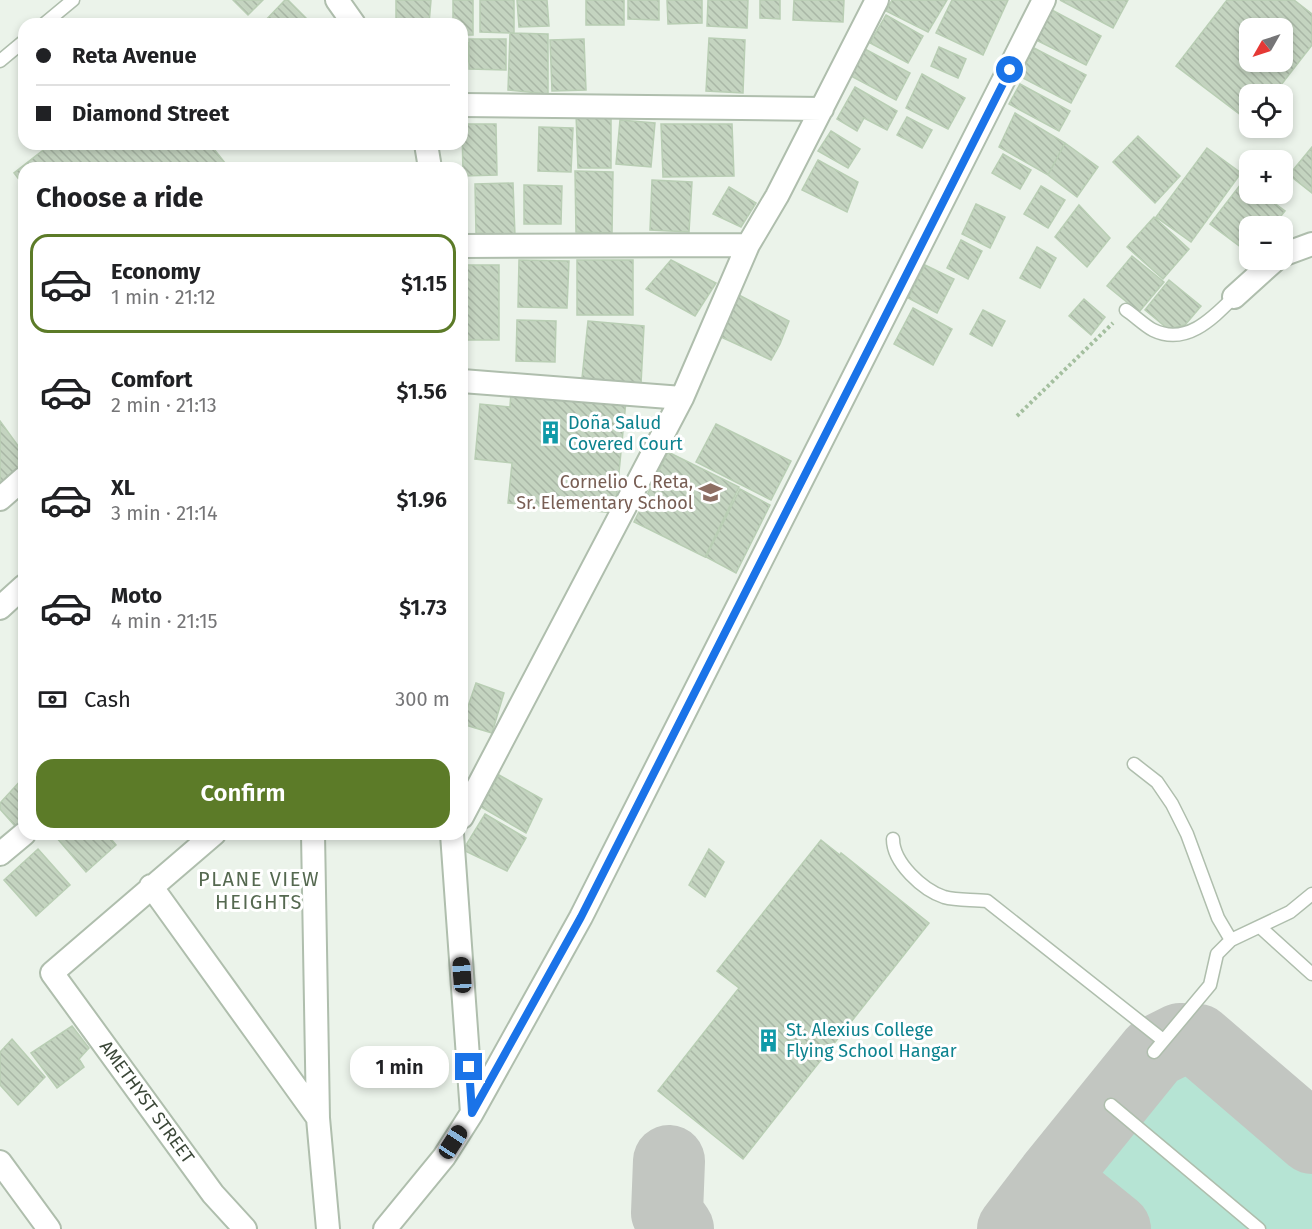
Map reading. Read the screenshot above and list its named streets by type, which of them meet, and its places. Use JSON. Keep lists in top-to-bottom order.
{
  "streets": {
    "street": ["AMETHYST STREET"]
  },
  "districts": ["PLANE VIEW HEIGHTS"],
  "places": {
    "building": ["Doña Salud Covered Court", "St. Alexius College Flying School Hangar"],
    "school or university": ["Cornelio C. Reta, Sr. Elementary School"]
  },
  "north": "bottom left",
  "page": {
    "map_buttons": ["+", "−"],
    "banner": ["Reta Avenue", "Diamond Street"],
    "heading": "Choose a ride",
    "list": [
      {
        "name": "Economy",
        "note": "1 min · 21:12",
        "value": "$1.15"
      },
      {
        "name": "Comfort",
        "note": "2 min · 21:13",
        "value": "$1.56"
      },
      {
        "name": "XL",
        "note": "3 min · 21:14",
        "value": "$1.96"
      },
      {
        "name": "Moto",
        "note": "4 min · 21:15",
        "value": "$1.73"
      }
    ],
    "pay": ["Cash", "300 m"],
    "buttons": "Confirm",
    "bubble": "1 min"
  }
}
